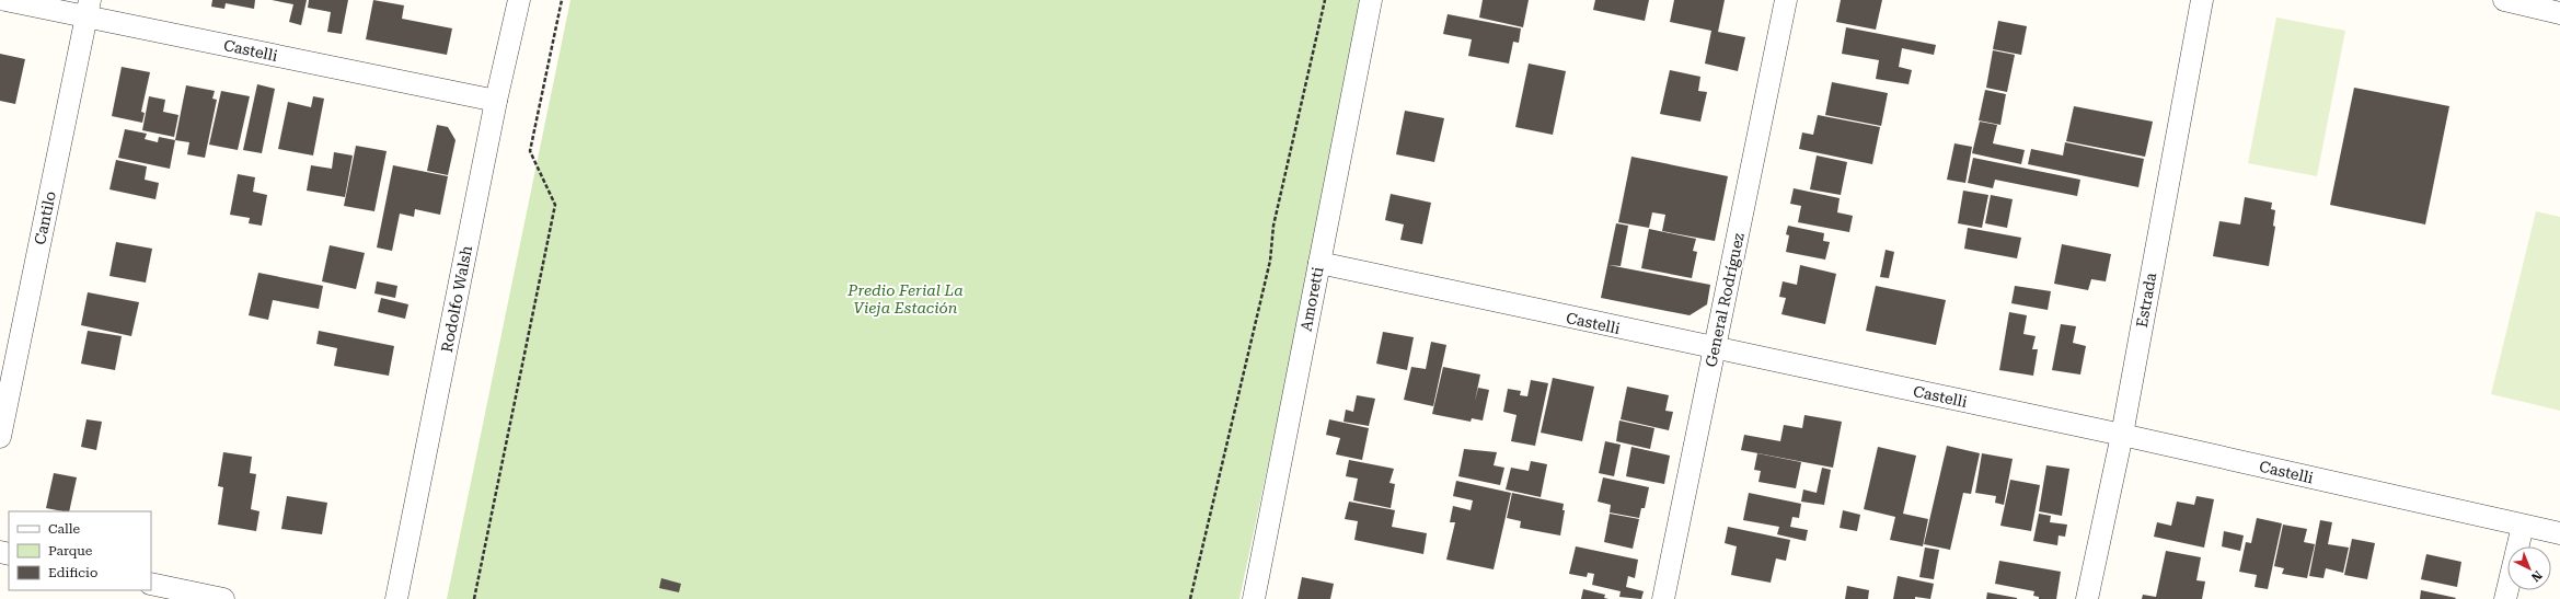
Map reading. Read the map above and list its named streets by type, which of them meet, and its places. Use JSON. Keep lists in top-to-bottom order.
{
  "streets": {
    "street": [
      "Castelli",
      "Cantilo",
      "Rodolfo Walsh",
      "Amoretti",
      "General Rodríguez",
      "Estrada"
    ]
  },
  "crossings": [
    ["Castelli", "Cantilo"],
    ["Castelli", "Rodolfo Walsh"],
    ["Castelli", "Amoretti"],
    ["Castelli", "General Rodríguez"],
    ["Castelli", "Estrada"]
  ],
  "parks": ["Predio Ferial La Vieja Estación"],
  "legend": ["Calle", "Parque", "Edificio"],
  "north": "bottom right"
}
